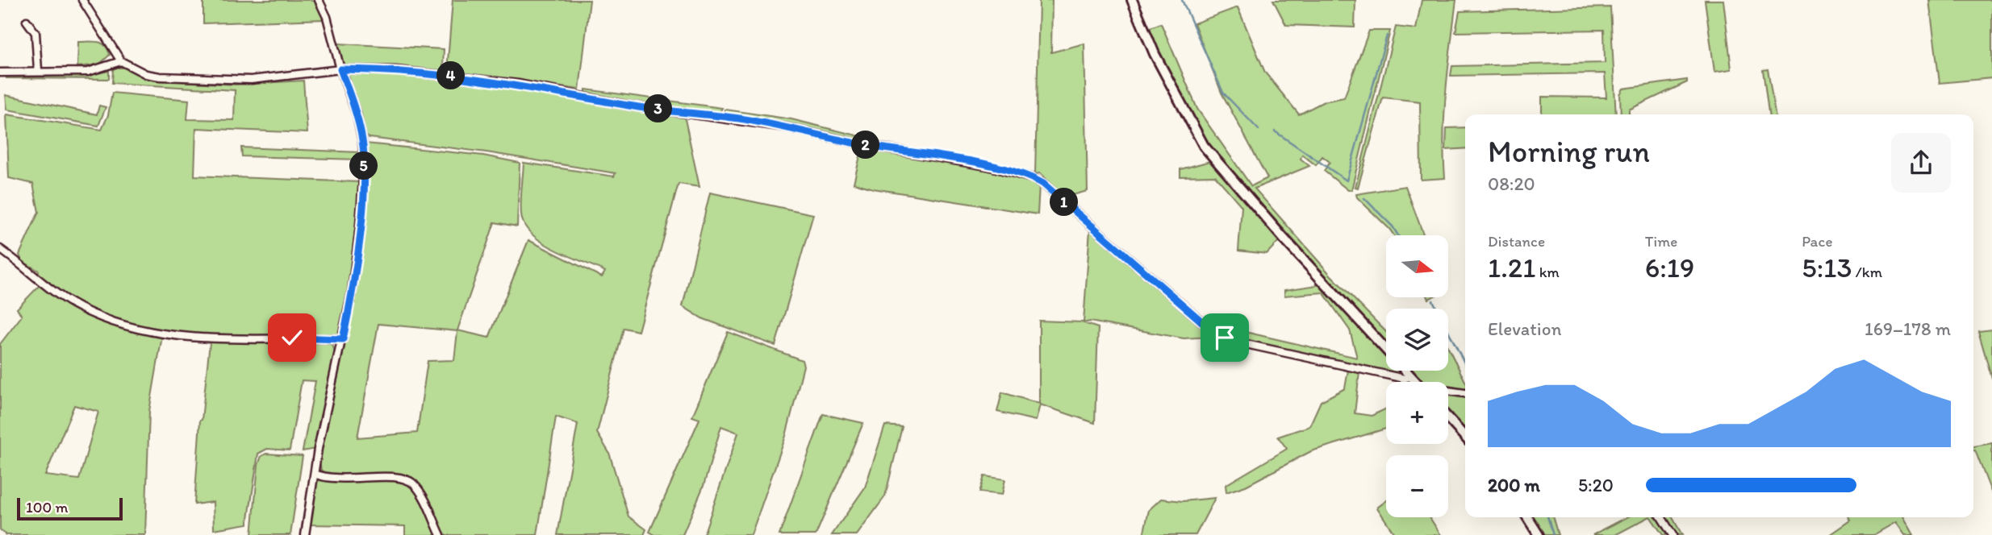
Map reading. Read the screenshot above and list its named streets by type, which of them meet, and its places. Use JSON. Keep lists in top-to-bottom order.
{
  "scale_bar": "100 m",
  "north": "right",
  "page": {
    "pins": [
      "4",
      "3",
      "2",
      "5",
      "1"
    ],
    "heading": ["Morning run", "08:20"],
    "stats": [
      ["Distance", "1.21 km"],
      ["Time", "6:19"],
      ["Pace", "5:13 /km"]
    ],
    "map_buttons": ["+", "−"],
    "chart": ["Elevation", "169–178 m"],
    "list": [
      {
        "name": "200 m",
        "note": "5:20"
      }
    ],
    "scale": "100 m"
  }
}
